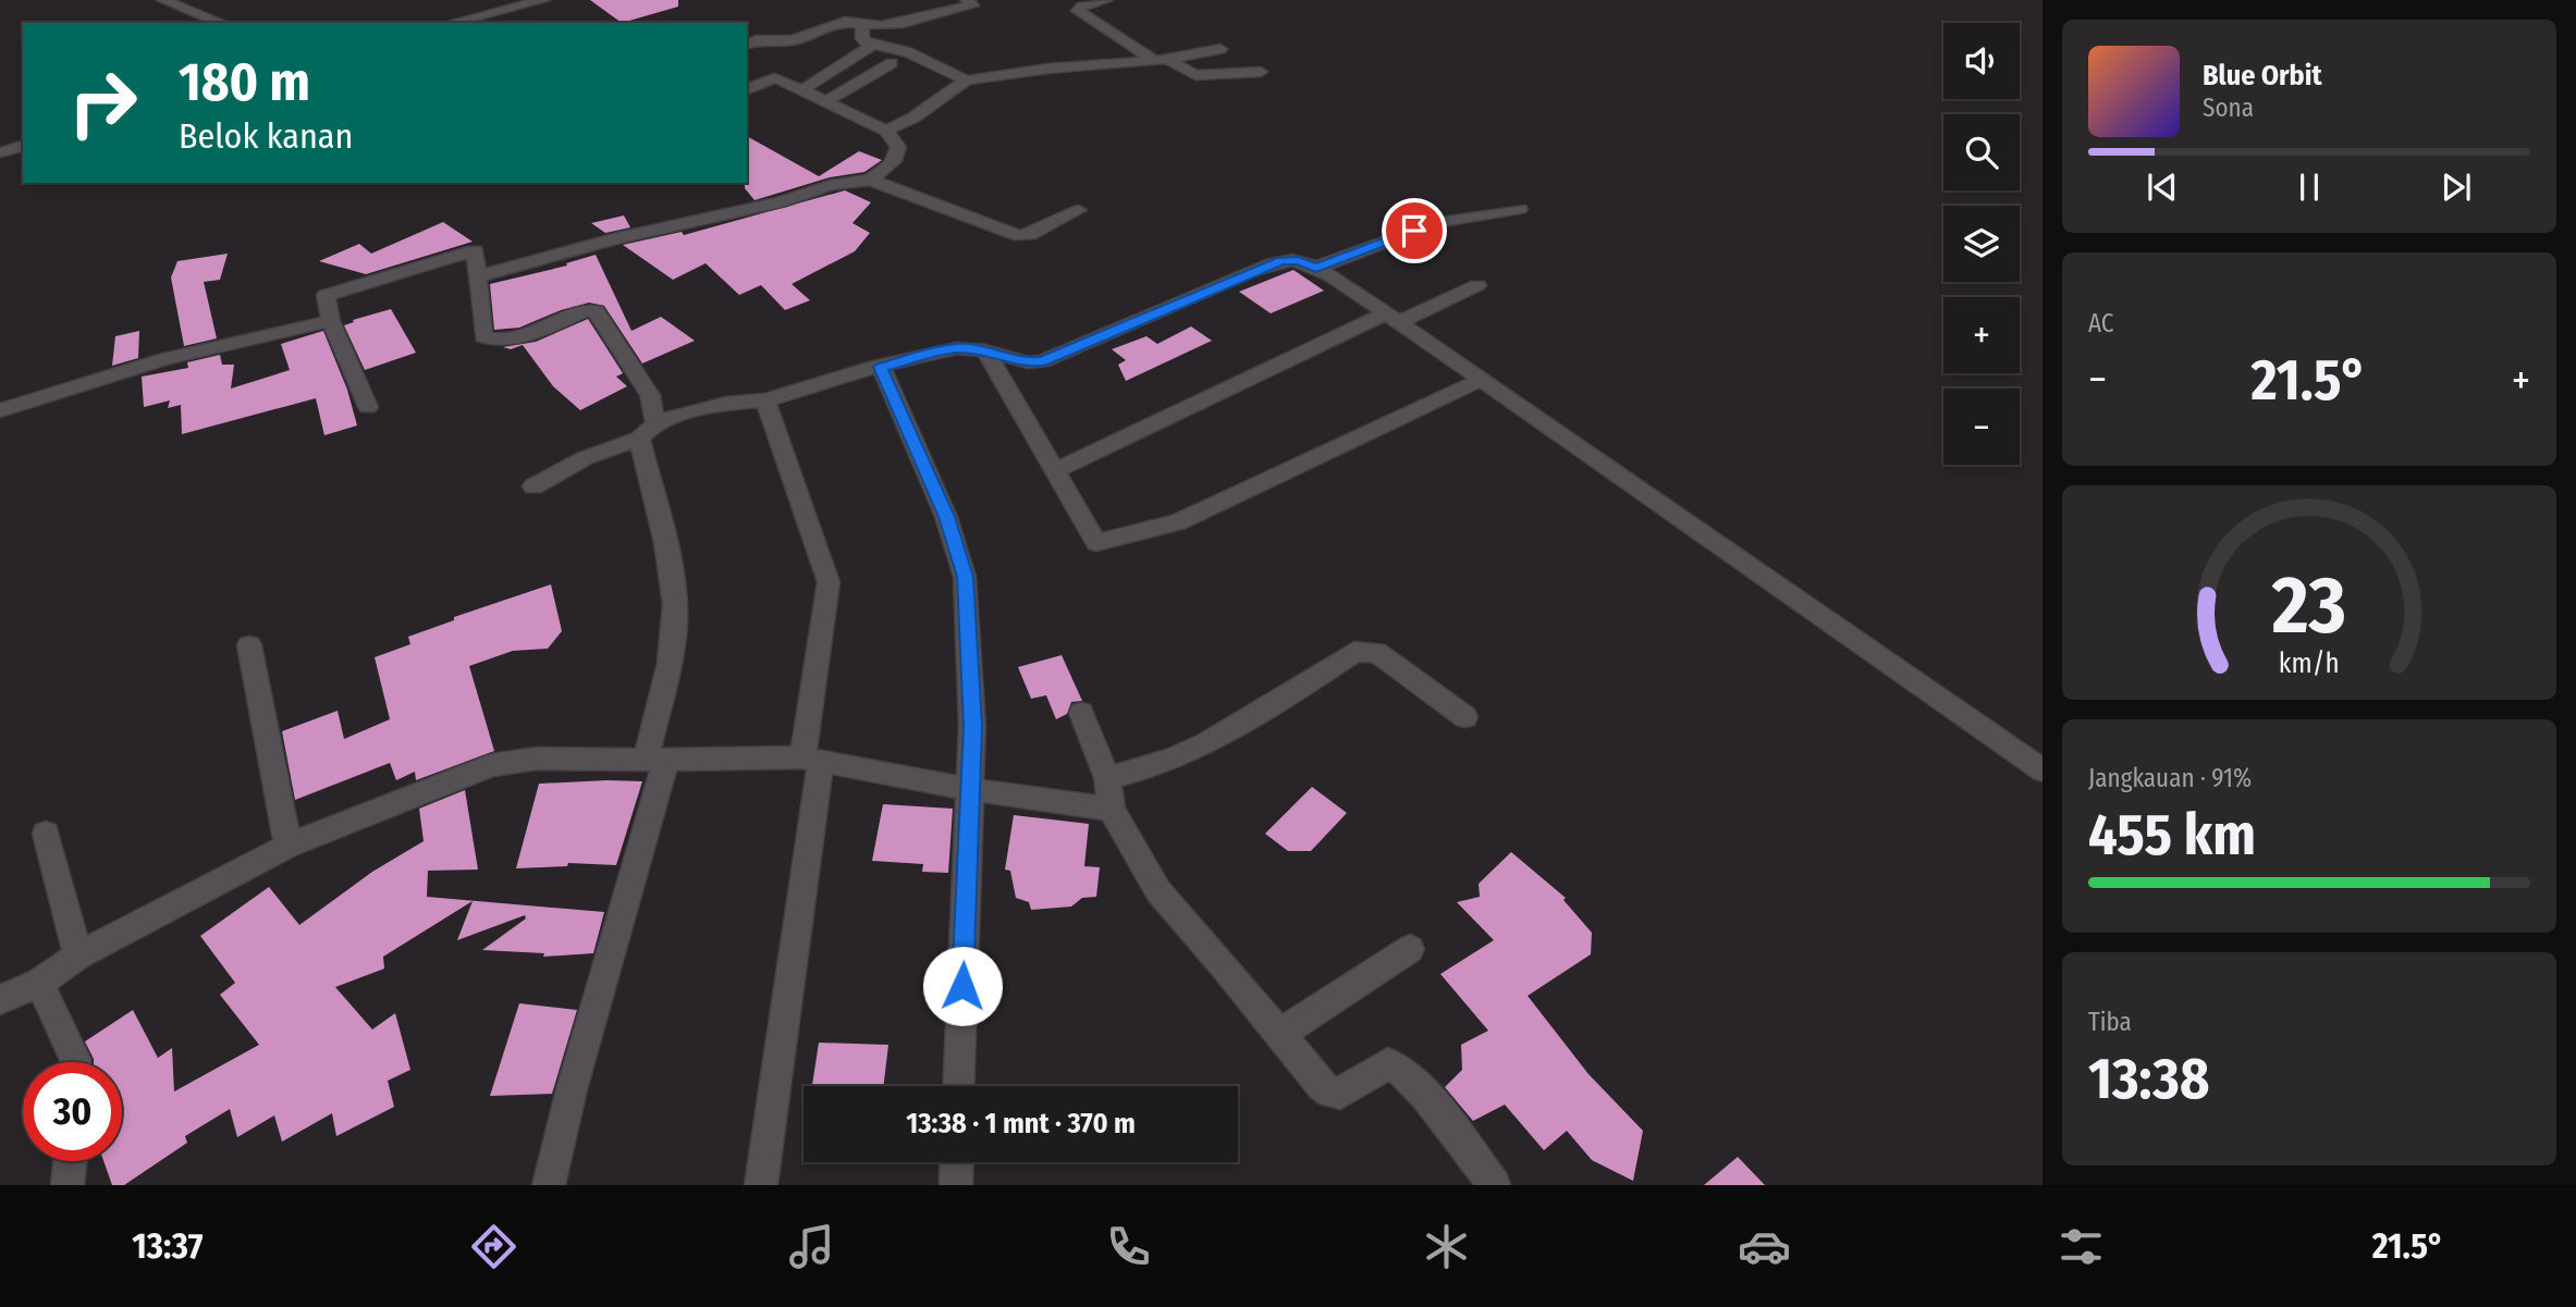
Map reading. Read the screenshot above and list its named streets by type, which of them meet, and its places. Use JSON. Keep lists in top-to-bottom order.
{
  "page": {
    "map_buttons": ["+", "−"],
    "turn": ["180 m", "Belok kanan"],
    "song": ["Blue Orbit", "Sona"],
    "tile": [
      "AC",
      ["Jangkauan · 91%", "455 km"],
      ["Tiba", "13:38"]
    ],
    "heat": ["−", "21.5°", "+"],
    "limit": "30",
    "trip": "13:38 · 1 mnt · 370 m",
    "tabs": ["13:37", "21.5°"],
    "gauge": ["23", "km/h"]
  }
}
